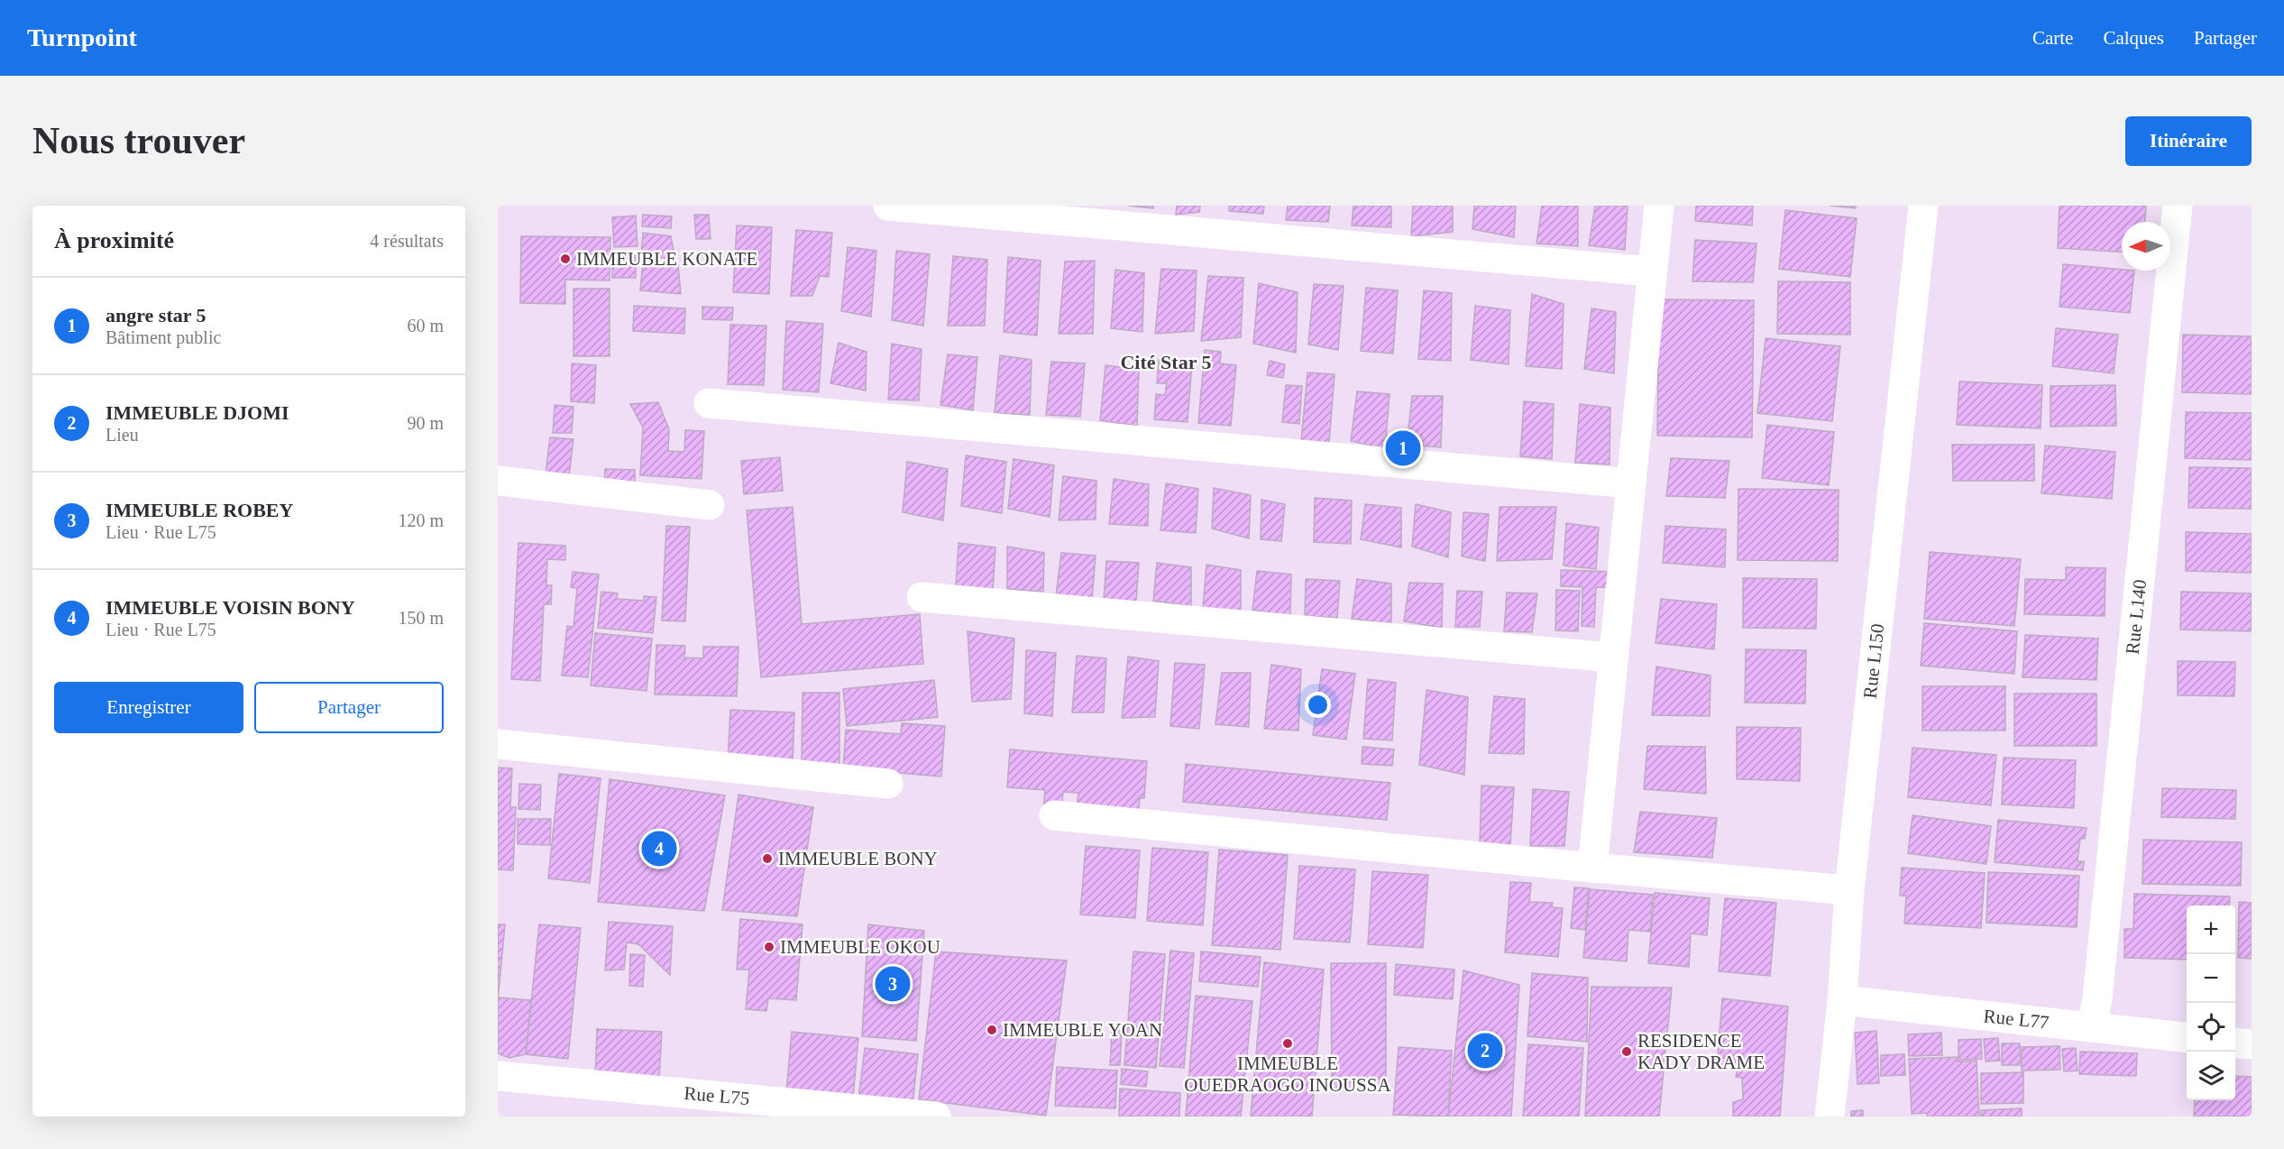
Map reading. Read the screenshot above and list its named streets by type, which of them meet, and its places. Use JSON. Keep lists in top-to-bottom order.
{
  "streets": {
    "street": [
      "Rue L140",
      "Rue L150",
      "Rue L77",
      "Rue L75"
    ]
  },
  "crossings": [
    ["Rue L140", "Rue L77"],
    ["Rue L150", "Rue L77"]
  ],
  "districts": ["Cité Star 5"],
  "places": [
    "IMMEUBLE KONATE",
    "IMMEUBLE BONY",
    "IMMEUBLE OKOU",
    "IMMEUBLE YOAN",
    "IMMEUBLE OUEDRAOGO INOUSSA",
    "RESIDENCE KADY DRAME"
  ],
  "north": "left",
  "page": {
    "header": "Turnpoint",
    "nav": ["Carte", "Calques", "Partager"],
    "buttons": [
      "Itinéraire",
      ["Enregistrer", "Partager"]
    ],
    "title": "Nous trouver",
    "heading": ["À proximité", "4 résultats"],
    "list": [
      {
        "mark": "1",
        "name": "angre star 5",
        "note": "Bâtiment public",
        "value": "60 m"
      },
      {
        "mark": "2",
        "name": "IMMEUBLE DJOMI",
        "note": "Lieu",
        "value": "90 m"
      },
      {
        "mark": "3",
        "name": "IMMEUBLE ROBEY",
        "note": "Lieu · Rue L75",
        "value": "120 m"
      },
      {
        "mark": "4",
        "name": "IMMEUBLE VOISIN BONY",
        "note": "Lieu · Rue L75",
        "value": "150 m"
      }
    ],
    "pins": [
      "1",
      "4",
      "3",
      "2"
    ],
    "map_buttons": ["+", "−"]
  }
}
